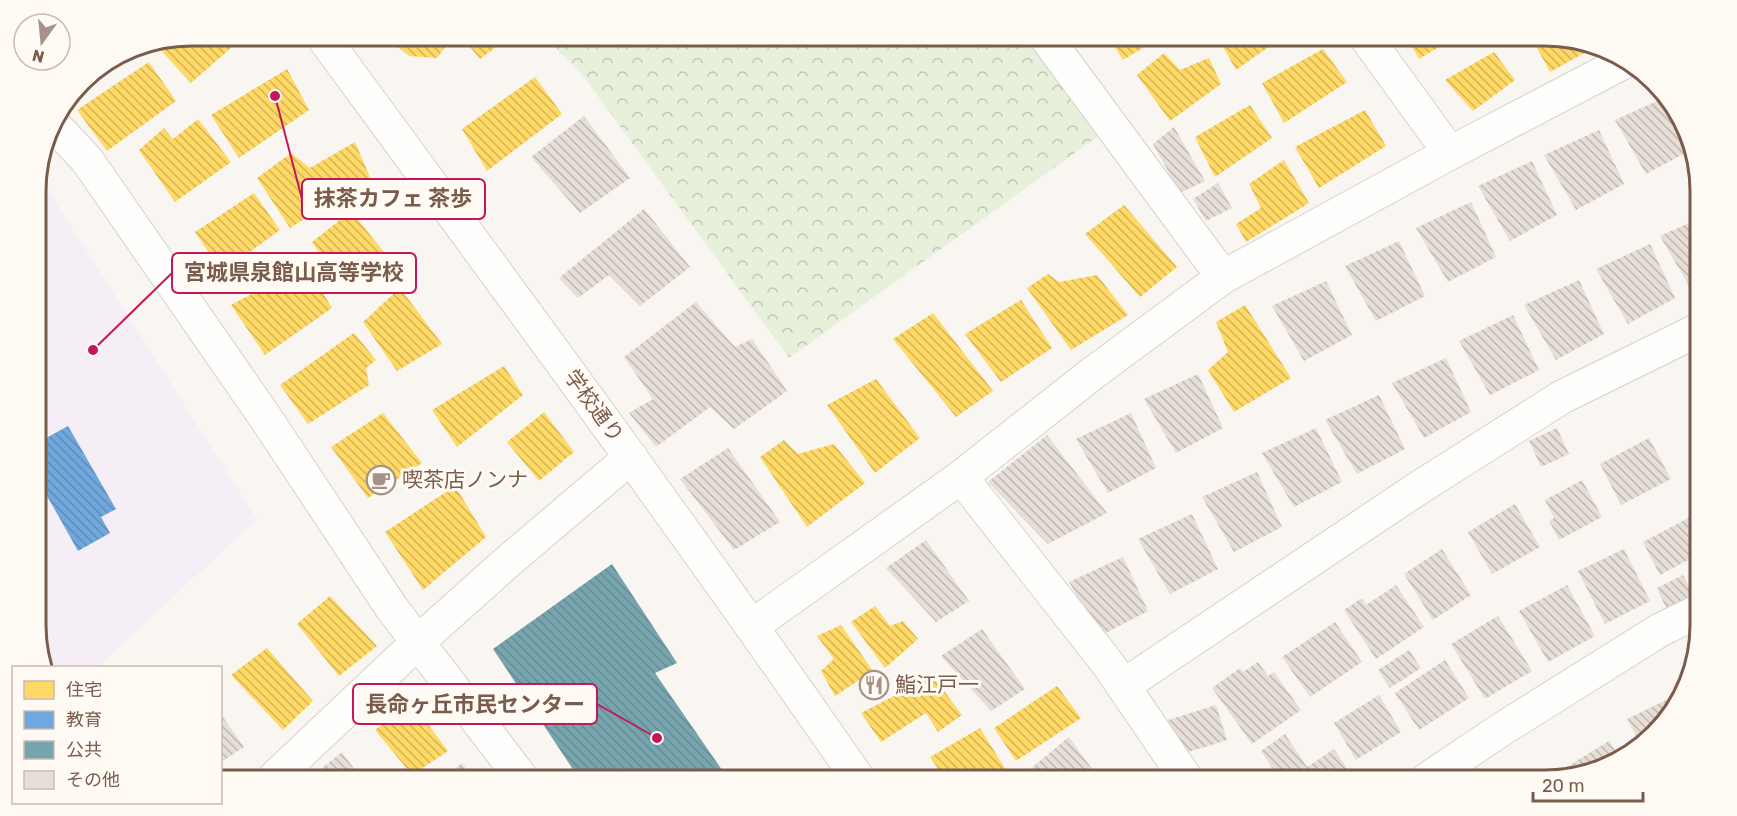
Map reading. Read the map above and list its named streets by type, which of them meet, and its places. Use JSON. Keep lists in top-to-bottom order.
{
  "streets": {
    "street": ["学校通り"]
  },
  "places": {
    "other": ["抹茶カフェ 茶歩", "宮城県泉館山高等学校", "長命ヶ丘市民センター"],
    "cafe": ["喫茶店ノンナ"],
    "restaurant": ["鮨江戸一"]
  },
  "legend": [
    "住宅",
    "教育",
    "公共",
    "その他"
  ],
  "scale_bar": "20 m",
  "north": "bottom"
}
